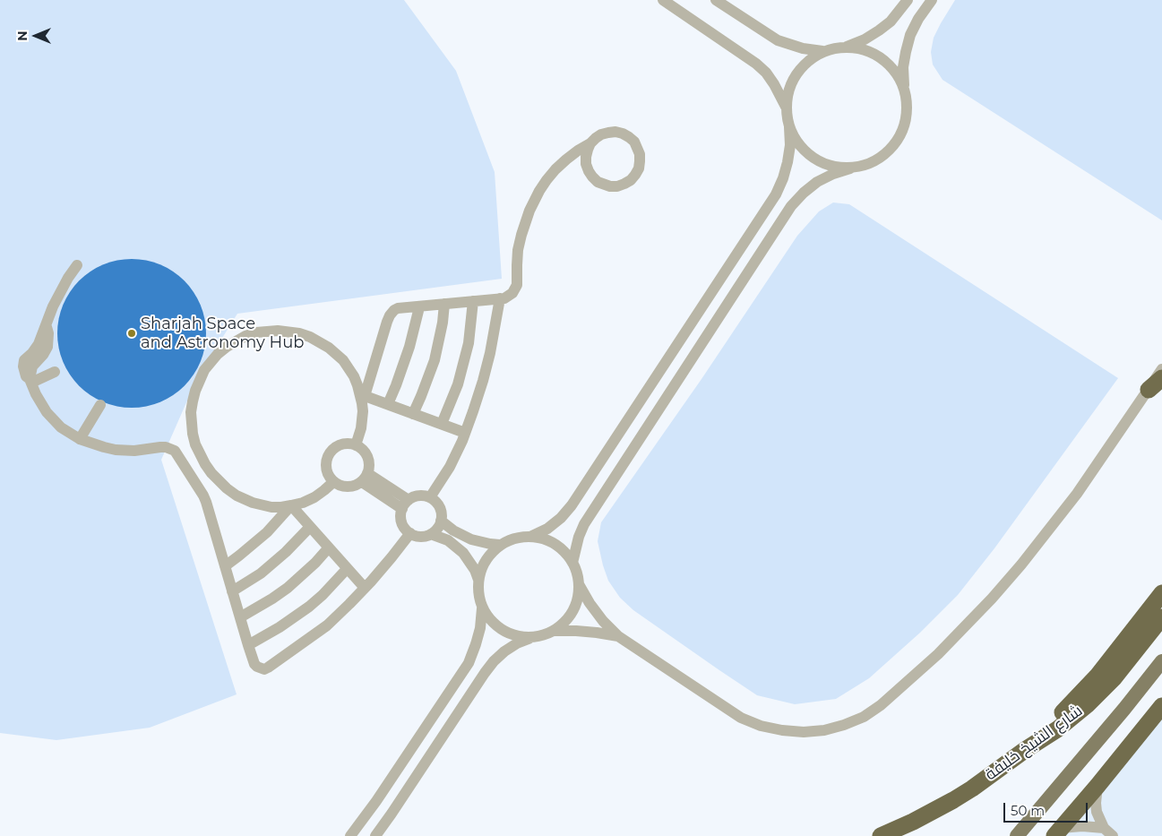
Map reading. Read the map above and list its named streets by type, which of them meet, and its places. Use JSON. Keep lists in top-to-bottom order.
{
  "streets": {
    "highway": ["شارع الشيخ خليفة"]
  },
  "places": ["Sharjah Space and Astronomy Hub"],
  "scale_bar": "50 m",
  "north": "left"
}
